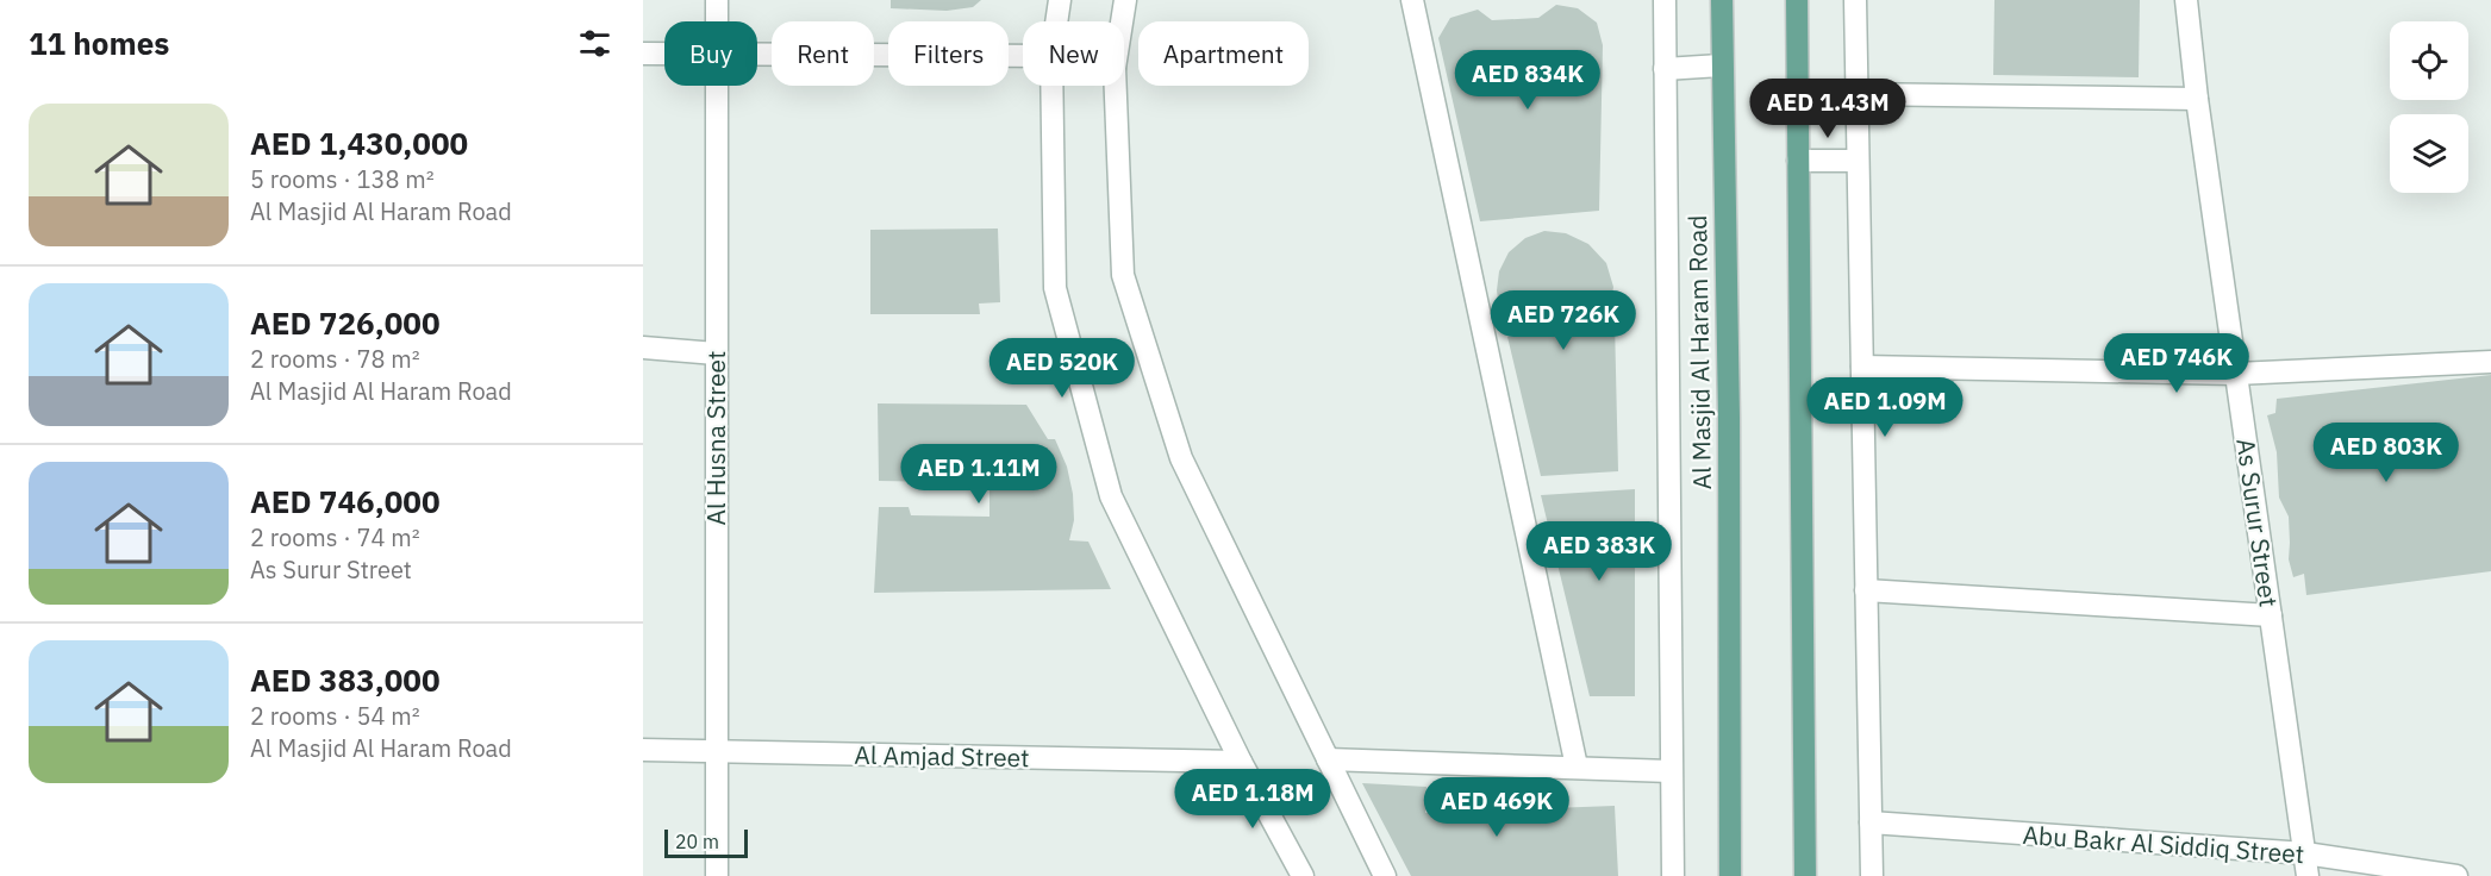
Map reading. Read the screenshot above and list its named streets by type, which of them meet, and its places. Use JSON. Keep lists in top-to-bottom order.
{
  "streets": {
    "main road": ["Al Masjid Al Haram Road"],
    "street": [
      "Al Husna Street",
      "As Surur Street",
      "Al Amjad Street",
      "Abu Bakr Al Siddiq Street"
    ]
  },
  "crossings": [
    ["Al Husna Street", "Al Amjad Street"],
    ["As Surur Street", "Abu Bakr Al Siddiq Street"]
  ],
  "scale_bar": "20 m",
  "page": {
    "heading": "11 homes",
    "chip": [
      "Buy",
      "Rent",
      "Filters",
      "New",
      "Apartment"
    ],
    "price": [
      "AED 834K",
      "AED 1.43M",
      "AED 726K",
      "AED 746K",
      "AED 520K",
      "AED 1.09M",
      "AED 803K",
      "AED 1.11M",
      "AED 383K",
      "AED 1.18M",
      "AED 469K"
    ],
    "list": [
      {
        "name": "AED 1,430,000",
        "note": "5 rooms · 138 m² · Al Masjid Al Haram Road"
      },
      {
        "name": "AED 726,000",
        "note": "2 rooms · 78 m² · Al Masjid Al Haram Road"
      },
      {
        "name": "AED 746,000",
        "note": "2 rooms · 74 m² · As Surur Street"
      },
      {
        "name": "AED 383,000",
        "note": "2 rooms · 54 m² · Al Masjid Al Haram Road"
      }
    ],
    "scale": "20 m"
  }
}
